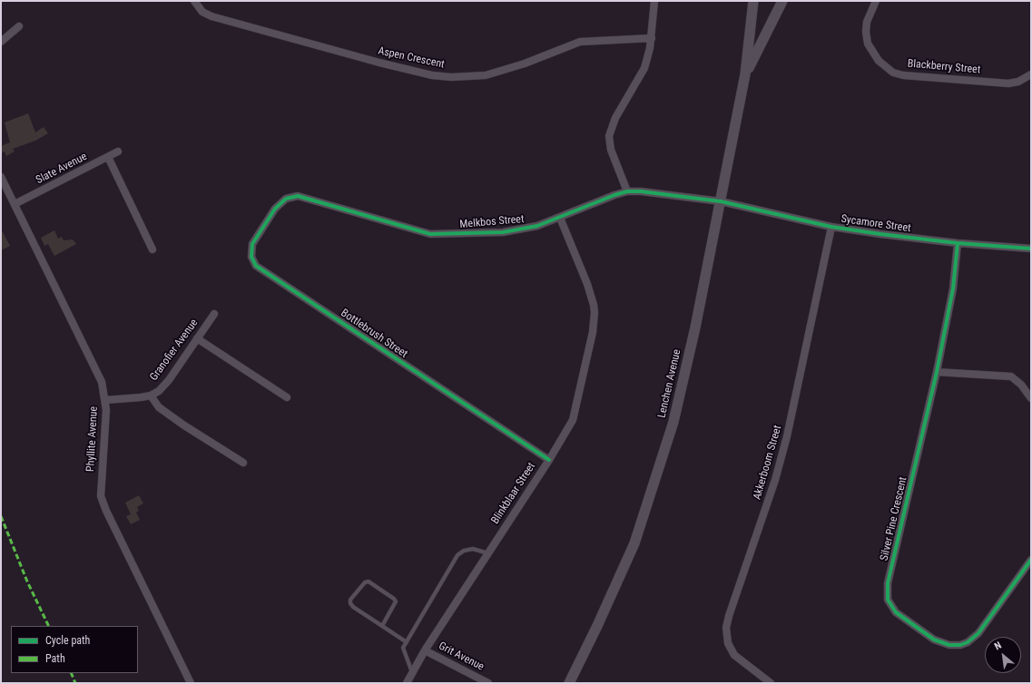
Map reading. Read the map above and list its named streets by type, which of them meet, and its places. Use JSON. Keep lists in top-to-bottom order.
{
  "streets": {
    "main road": ["Lenchen Avenue"],
    "street": [
      "Aspen Crescent",
      "Blackberry Street",
      "Slate Avenue",
      "Melkbos Street",
      "Sycamore Street",
      "Bottlebrush Street",
      "Granofier Avenue",
      "Phyllite Avenue",
      "Akkerboom Street",
      "Blinkblaar Street",
      "Silver Pine Crescent",
      "Grit Avenue"
    ]
  },
  "crossings": [
    ["Slate Avenue", "Phyllite Avenue"],
    ["Melkbos Street", "Sycamore Street"],
    ["Melkbos Street", "Bottlebrush Street"],
    ["Melkbos Street", "Lenchen Avenue"],
    ["Melkbos Street", "Blinkblaar Street"],
    ["Sycamore Street", "Lenchen Avenue"],
    ["Sycamore Street", "Akkerboom Street"],
    ["Sycamore Street", "Silver Pine Crescent"],
    ["Bottlebrush Street", "Blinkblaar Street"],
    ["Granofier Avenue", "Phyllite Avenue"],
    ["Blinkblaar Street", "Grit Avenue"]
  ],
  "legend": ["Cycle path", "Path"],
  "north": "top left"
}
